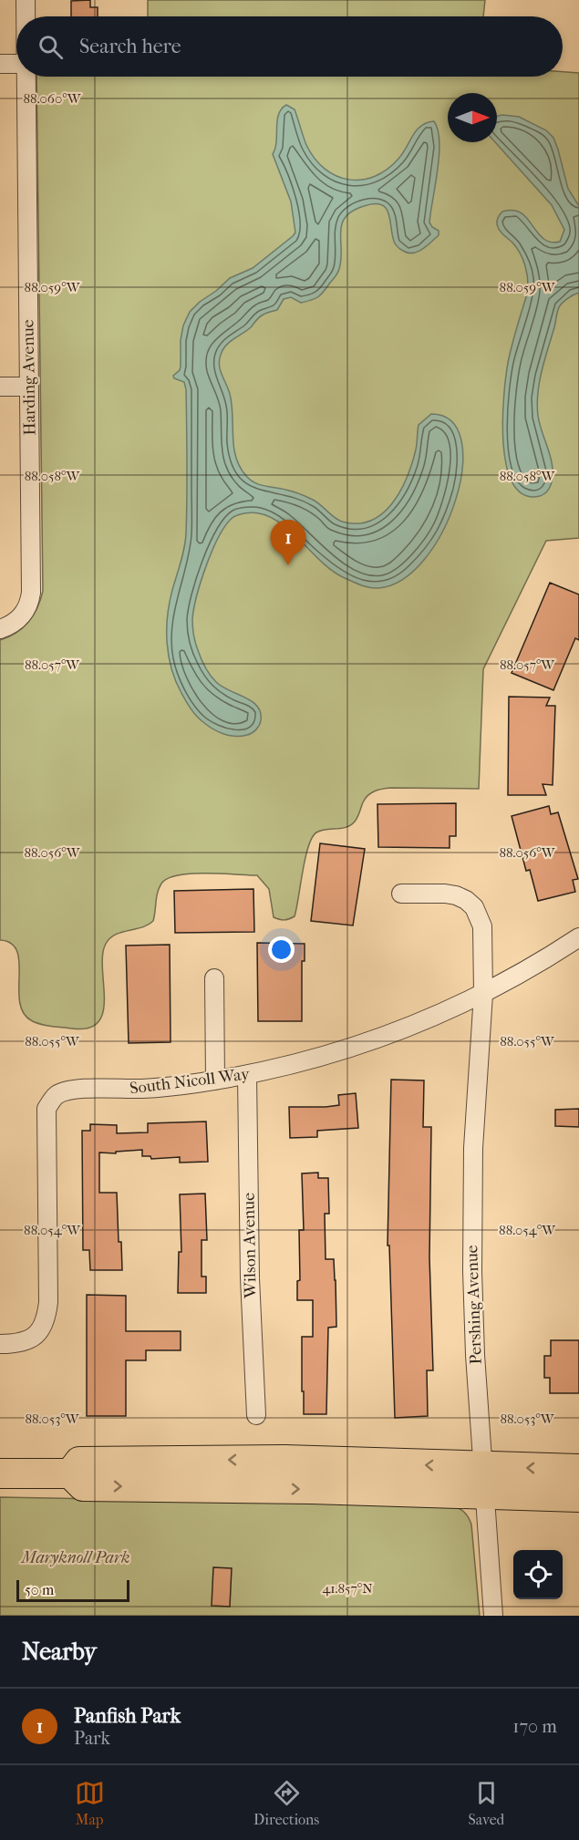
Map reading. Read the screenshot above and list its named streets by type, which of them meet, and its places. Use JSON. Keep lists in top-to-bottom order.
{
  "streets": {
    "street": [
      "Harding Avenue",
      "South Nicoll Way",
      "Wilson Avenue",
      "Pershing Avenue"
    ]
  },
  "crossings": [
    ["South Nicoll Way", "Wilson Avenue"],
    ["South Nicoll Way", "Pershing Avenue"]
  ],
  "parks": ["Maryknoll Park"],
  "scale_bar": "50 m",
  "north": "right",
  "page": {
    "search": "Search here",
    "pins": "1",
    "scale": "50 m",
    "heading": "Nearby",
    "list": [
      {
        "mark": "1",
        "name": "Panfish Park",
        "note": "Park",
        "value": "170 m"
      }
    ],
    "nav": ["Map", "Directions", "Saved"]
  },
  "coordinates": [
    "88.060°W",
    "88.059°W",
    "88.058°W",
    "88.057°W",
    "88.056°W",
    "88.055°W",
    "88.054°W",
    "88.053°W",
    "41.857°N"
  ]
}
